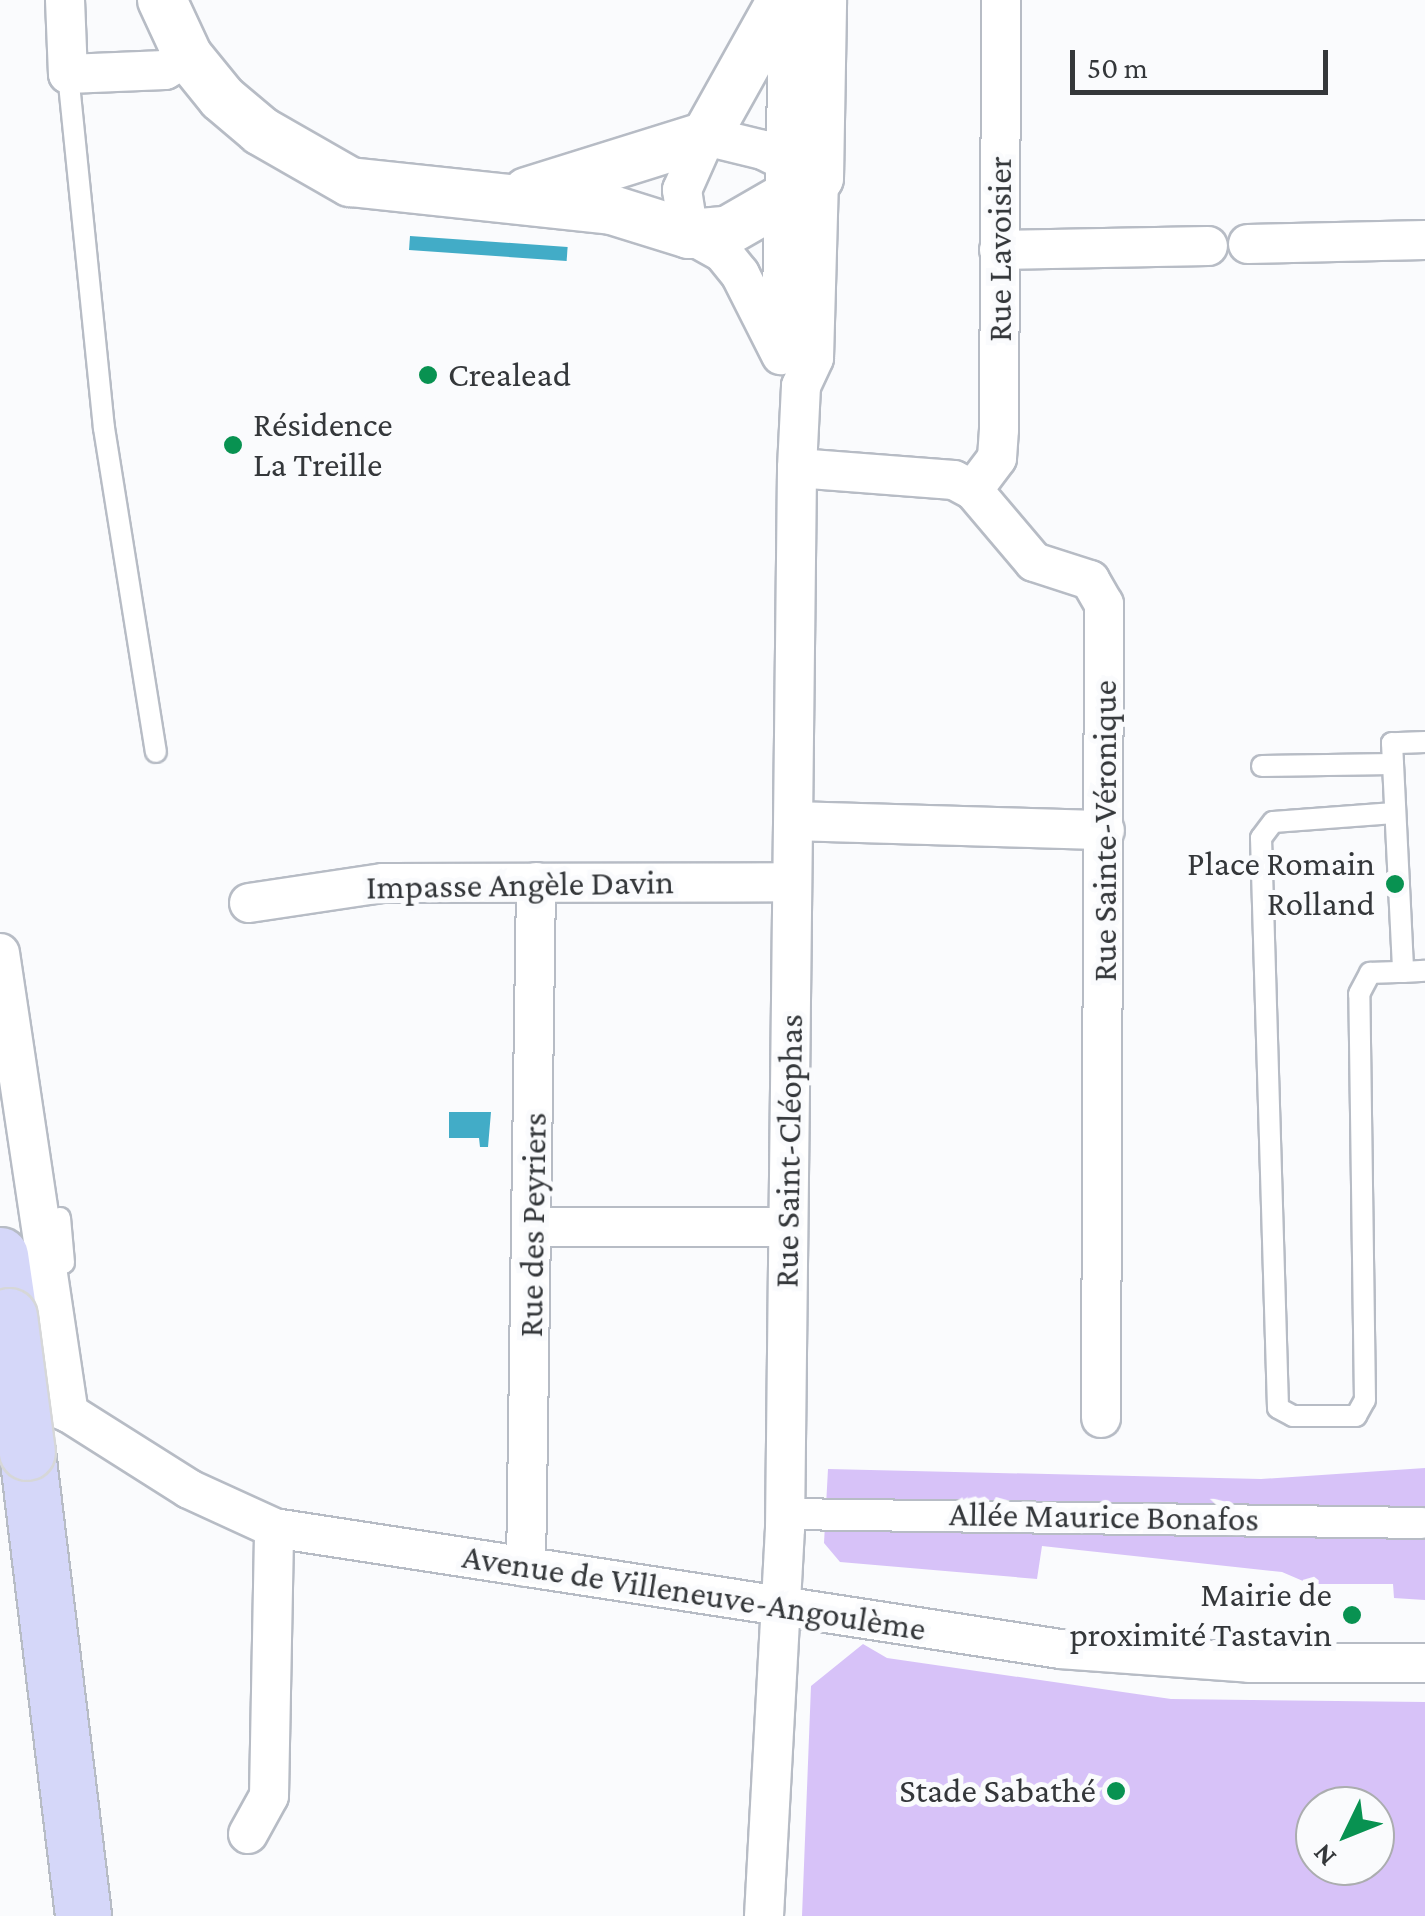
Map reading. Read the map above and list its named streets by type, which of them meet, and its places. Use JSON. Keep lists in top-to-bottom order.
{
  "streets": {
    "street": [
      "Rue Lavoisier",
      "Rue Sainte-Véronique",
      "Impasse Angèle Davin",
      "Rue Saint-Cléophas",
      "Rue des Peyriers",
      "Allée Maurice Bonafos",
      "Avenue de Villeneuve-Angoulème"
    ]
  },
  "crossings": [
    ["Rue Lavoisier", "Rue Sainte-Véronique"],
    ["Impasse Angèle Davin", "Rue Saint-Cléophas"],
    ["Impasse Angèle Davin", "Rue des Peyriers"],
    ["Rue Saint-Cléophas", "Allée Maurice Bonafos"],
    ["Rue Saint-Cléophas", "Avenue de Villeneuve-Angoulème"],
    ["Rue des Peyriers", "Avenue de Villeneuve-Angoulème"]
  ],
  "places": [
    "Crealead",
    "Résidence La Treille",
    "Place Romain Rolland",
    "Mairie de proximité Tastavin",
    "Stade Sabathé"
  ],
  "scale_bar": "50 m",
  "north": "bottom left"
}
